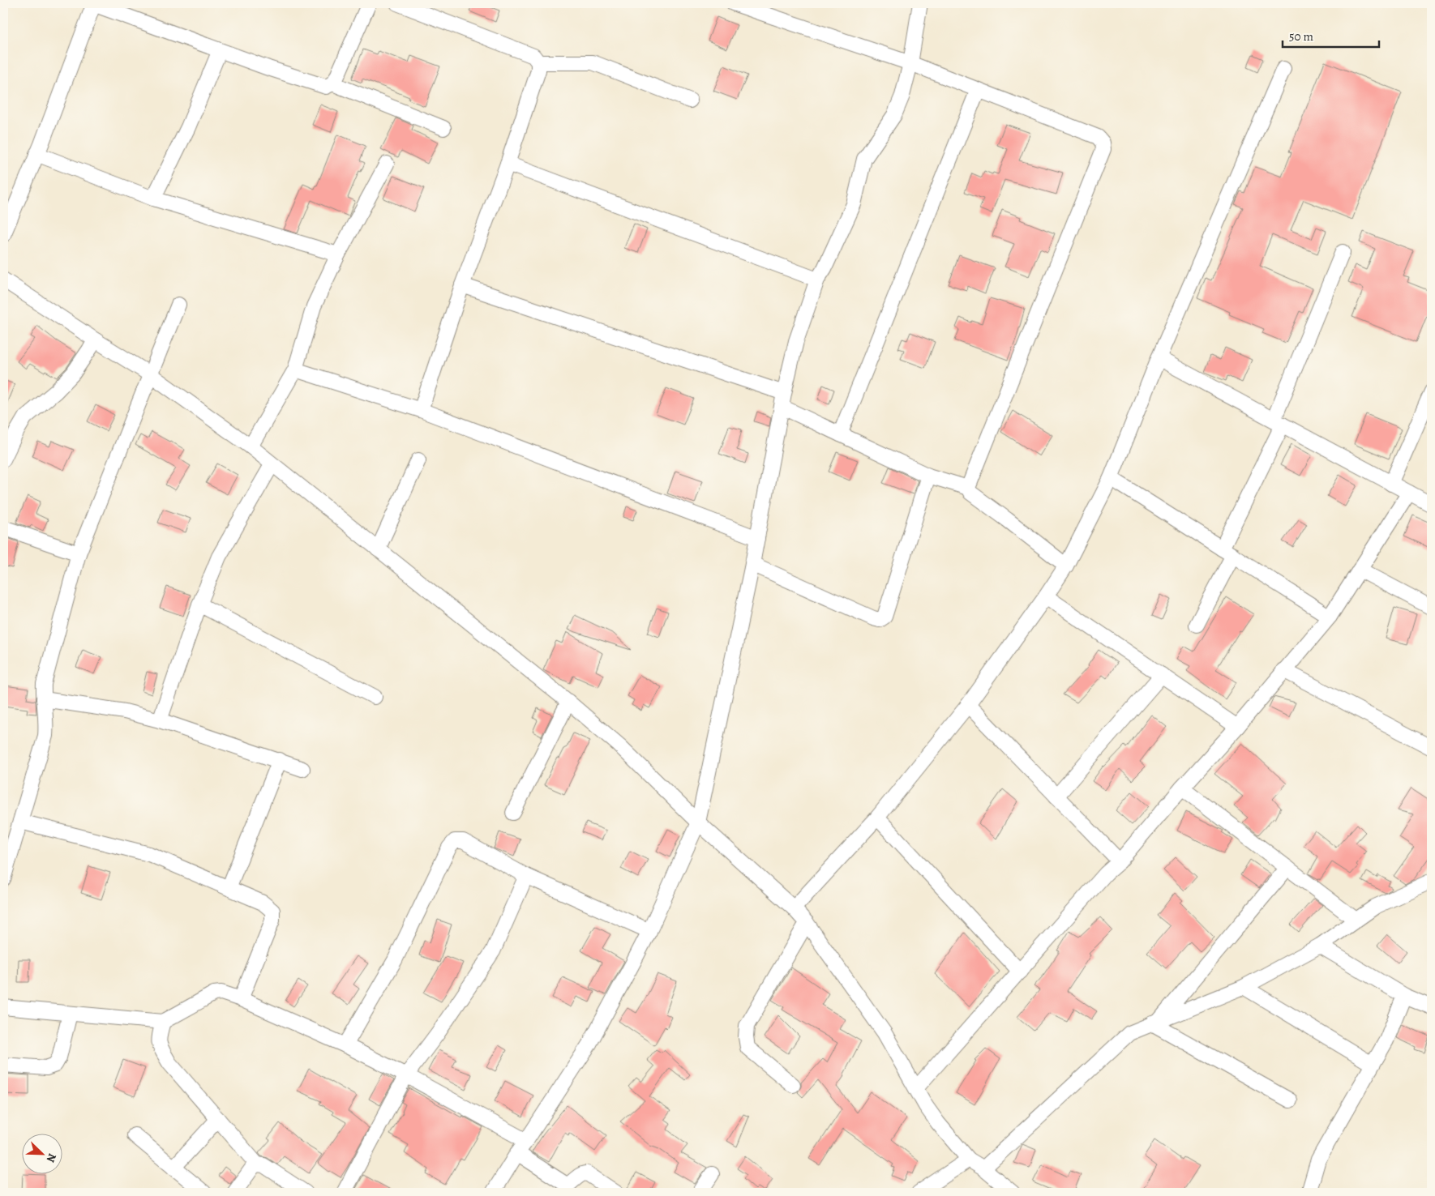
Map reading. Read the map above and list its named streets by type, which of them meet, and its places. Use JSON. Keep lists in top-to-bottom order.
{
  "scale_bar": "50 m",
  "north": "bottom right"
}
